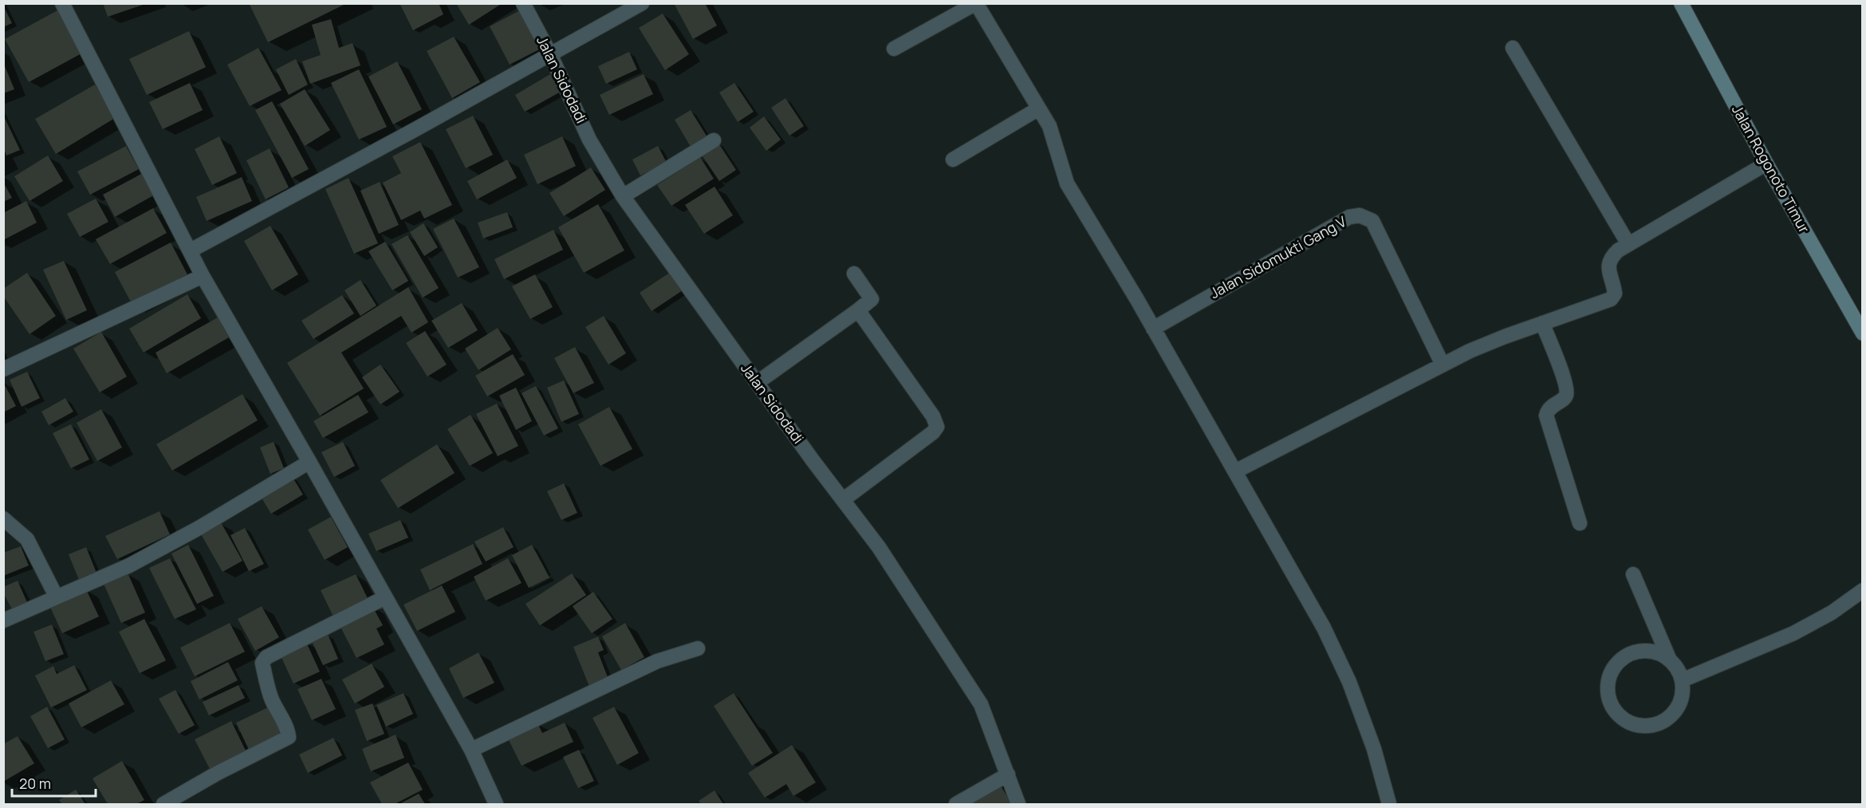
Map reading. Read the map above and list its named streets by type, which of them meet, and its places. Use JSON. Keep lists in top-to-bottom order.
{
  "streets": {
    "main road": ["Jalan Rogonoto Timur"],
    "street": ["Jalan Sidodadi", "Jalan Sidomukti Gang V"]
  },
  "scale_bar": "20 m"
}
